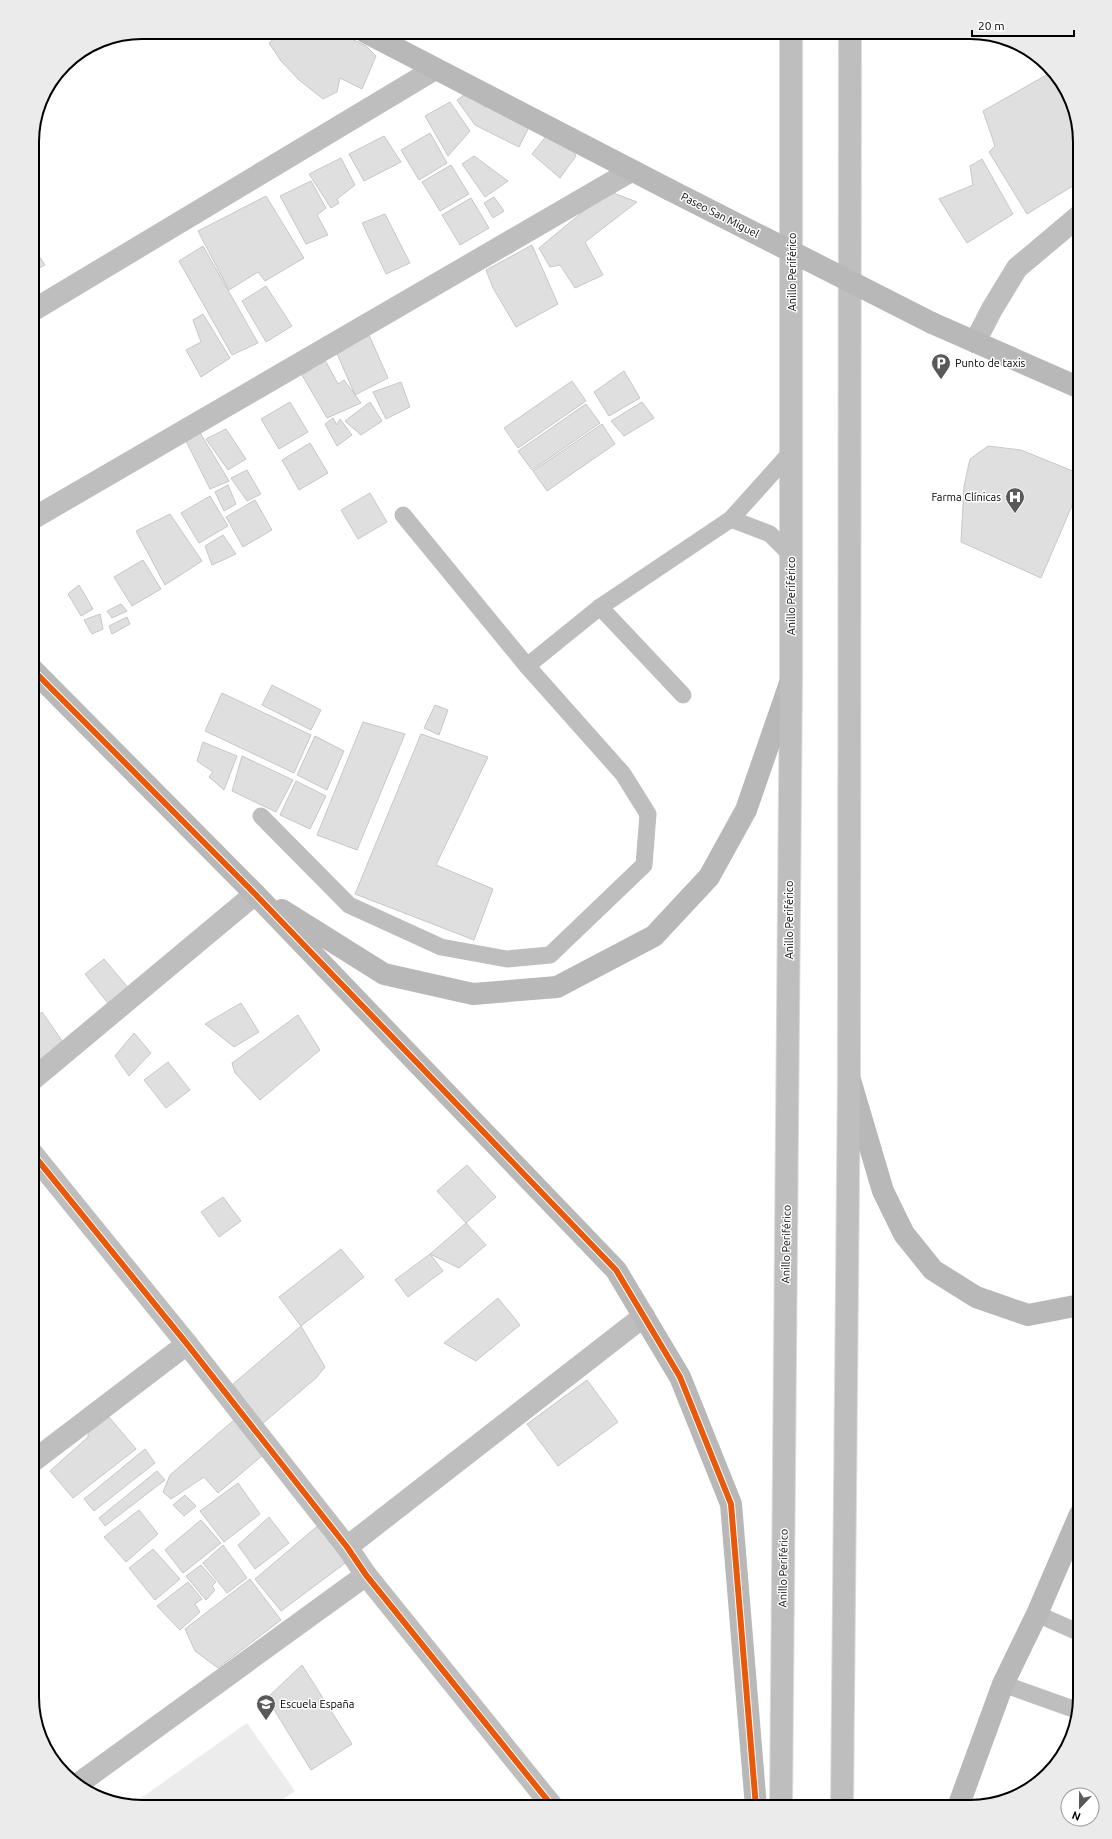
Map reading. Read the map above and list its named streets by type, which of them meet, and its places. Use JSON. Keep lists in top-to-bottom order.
{
  "streets": {
    "main road": ["Anillo Periférico"],
    "street": ["Paseo San Miguel"]
  },
  "places": {
    "parking": ["Punto de taxis"],
    "hospital": ["Farma Clínicas"],
    "school or university": ["Escuela España"]
  },
  "scale_bar": "20 m",
  "north": "bottom"
}
